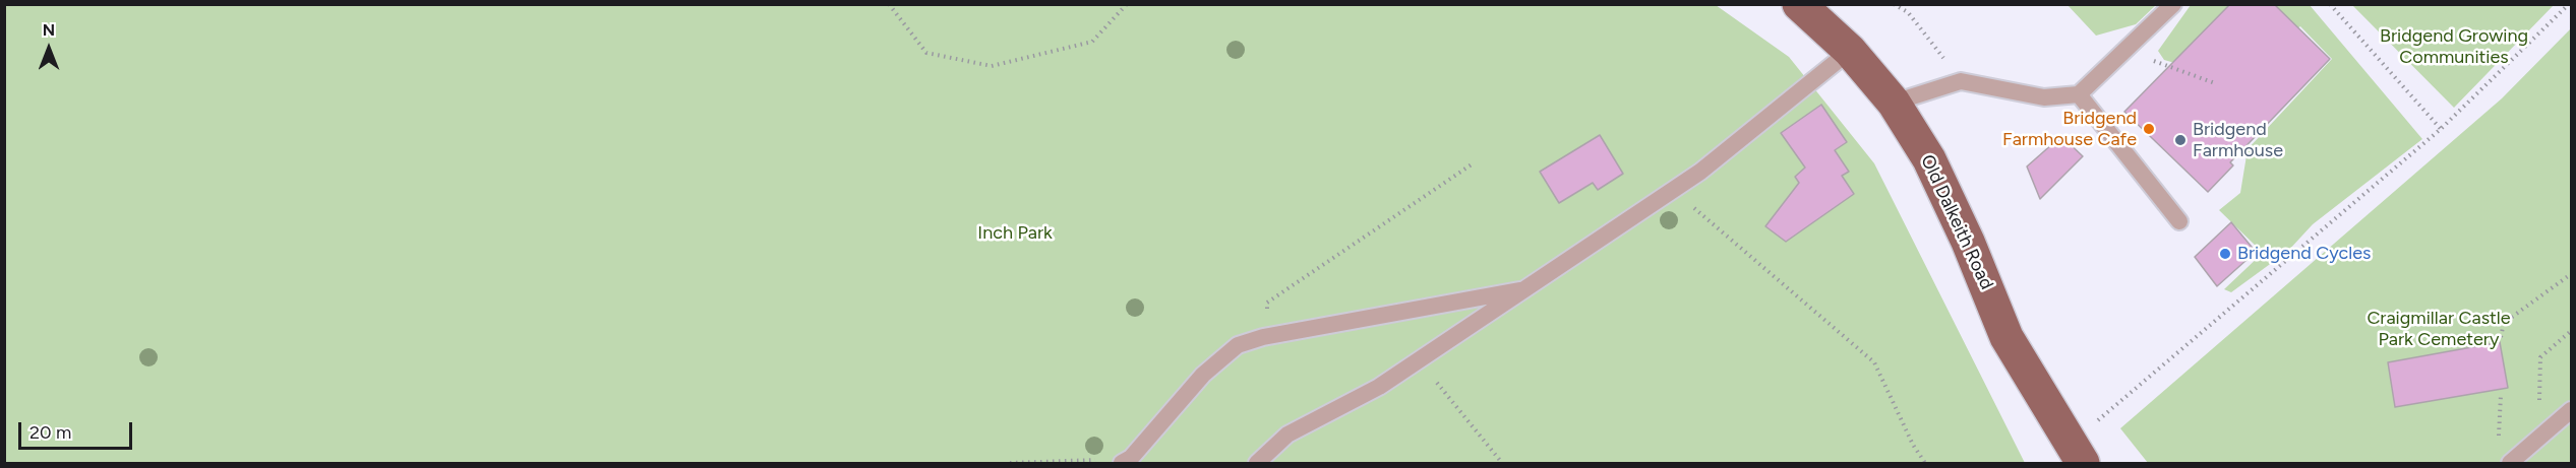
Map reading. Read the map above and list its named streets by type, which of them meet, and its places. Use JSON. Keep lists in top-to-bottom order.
{
  "streets": {
    "main road": ["Old Dalkeith Road"]
  },
  "parks": ["Bridgend Growing Communities", "Inch Park", "Craigmillar Castle Park Cemetery"],
  "places": ["Bridgend Farmhouse Cafe", "Bridgend Farmhouse", "Bridgend Cycles"],
  "scale_bar": "20 m",
  "north": "top"
}
